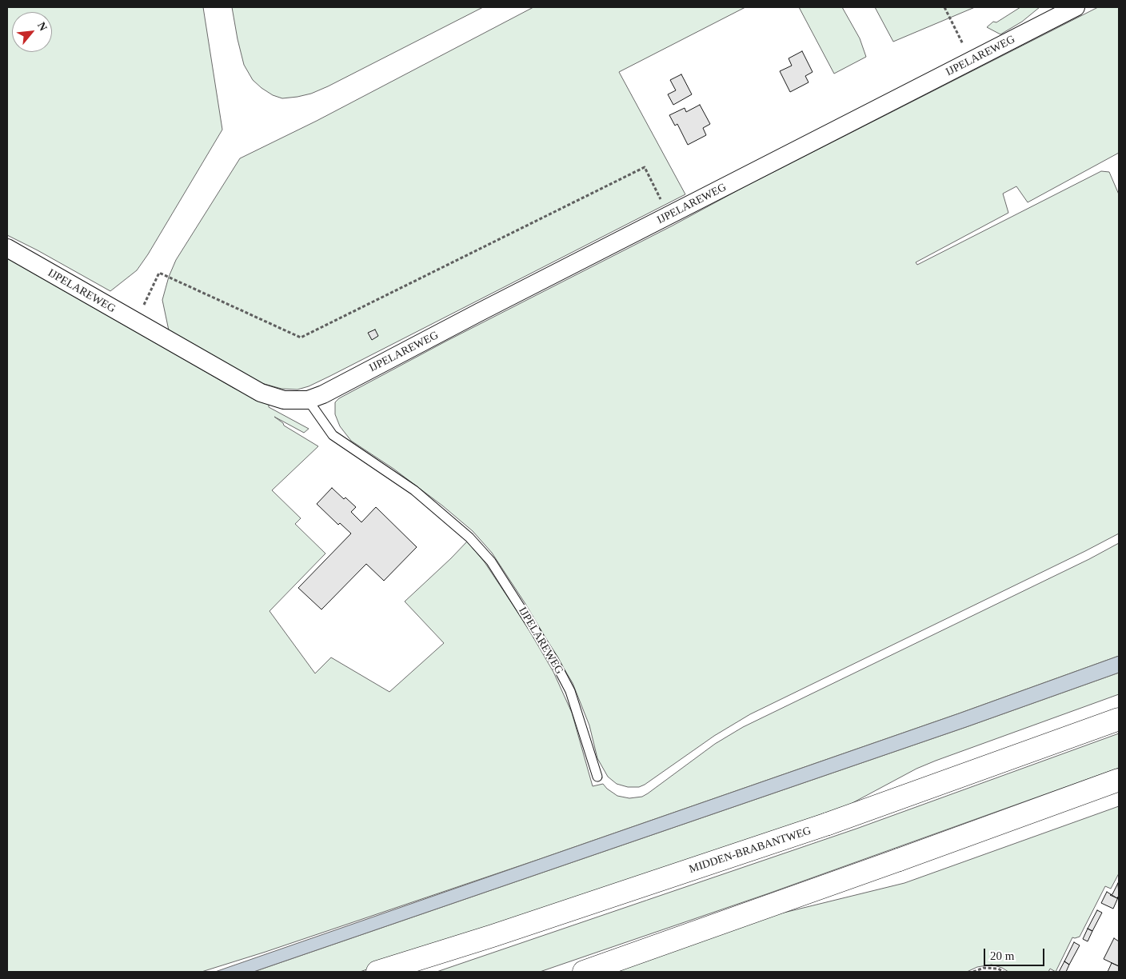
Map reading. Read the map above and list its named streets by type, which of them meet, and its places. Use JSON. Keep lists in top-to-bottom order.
{
  "streets": {
    "main road": ["MIDDEN-BRABANTWEG"],
    "street": ["IJPELAREWEG"]
  },
  "scale_bar": "20 m",
  "north": "top right"
}
